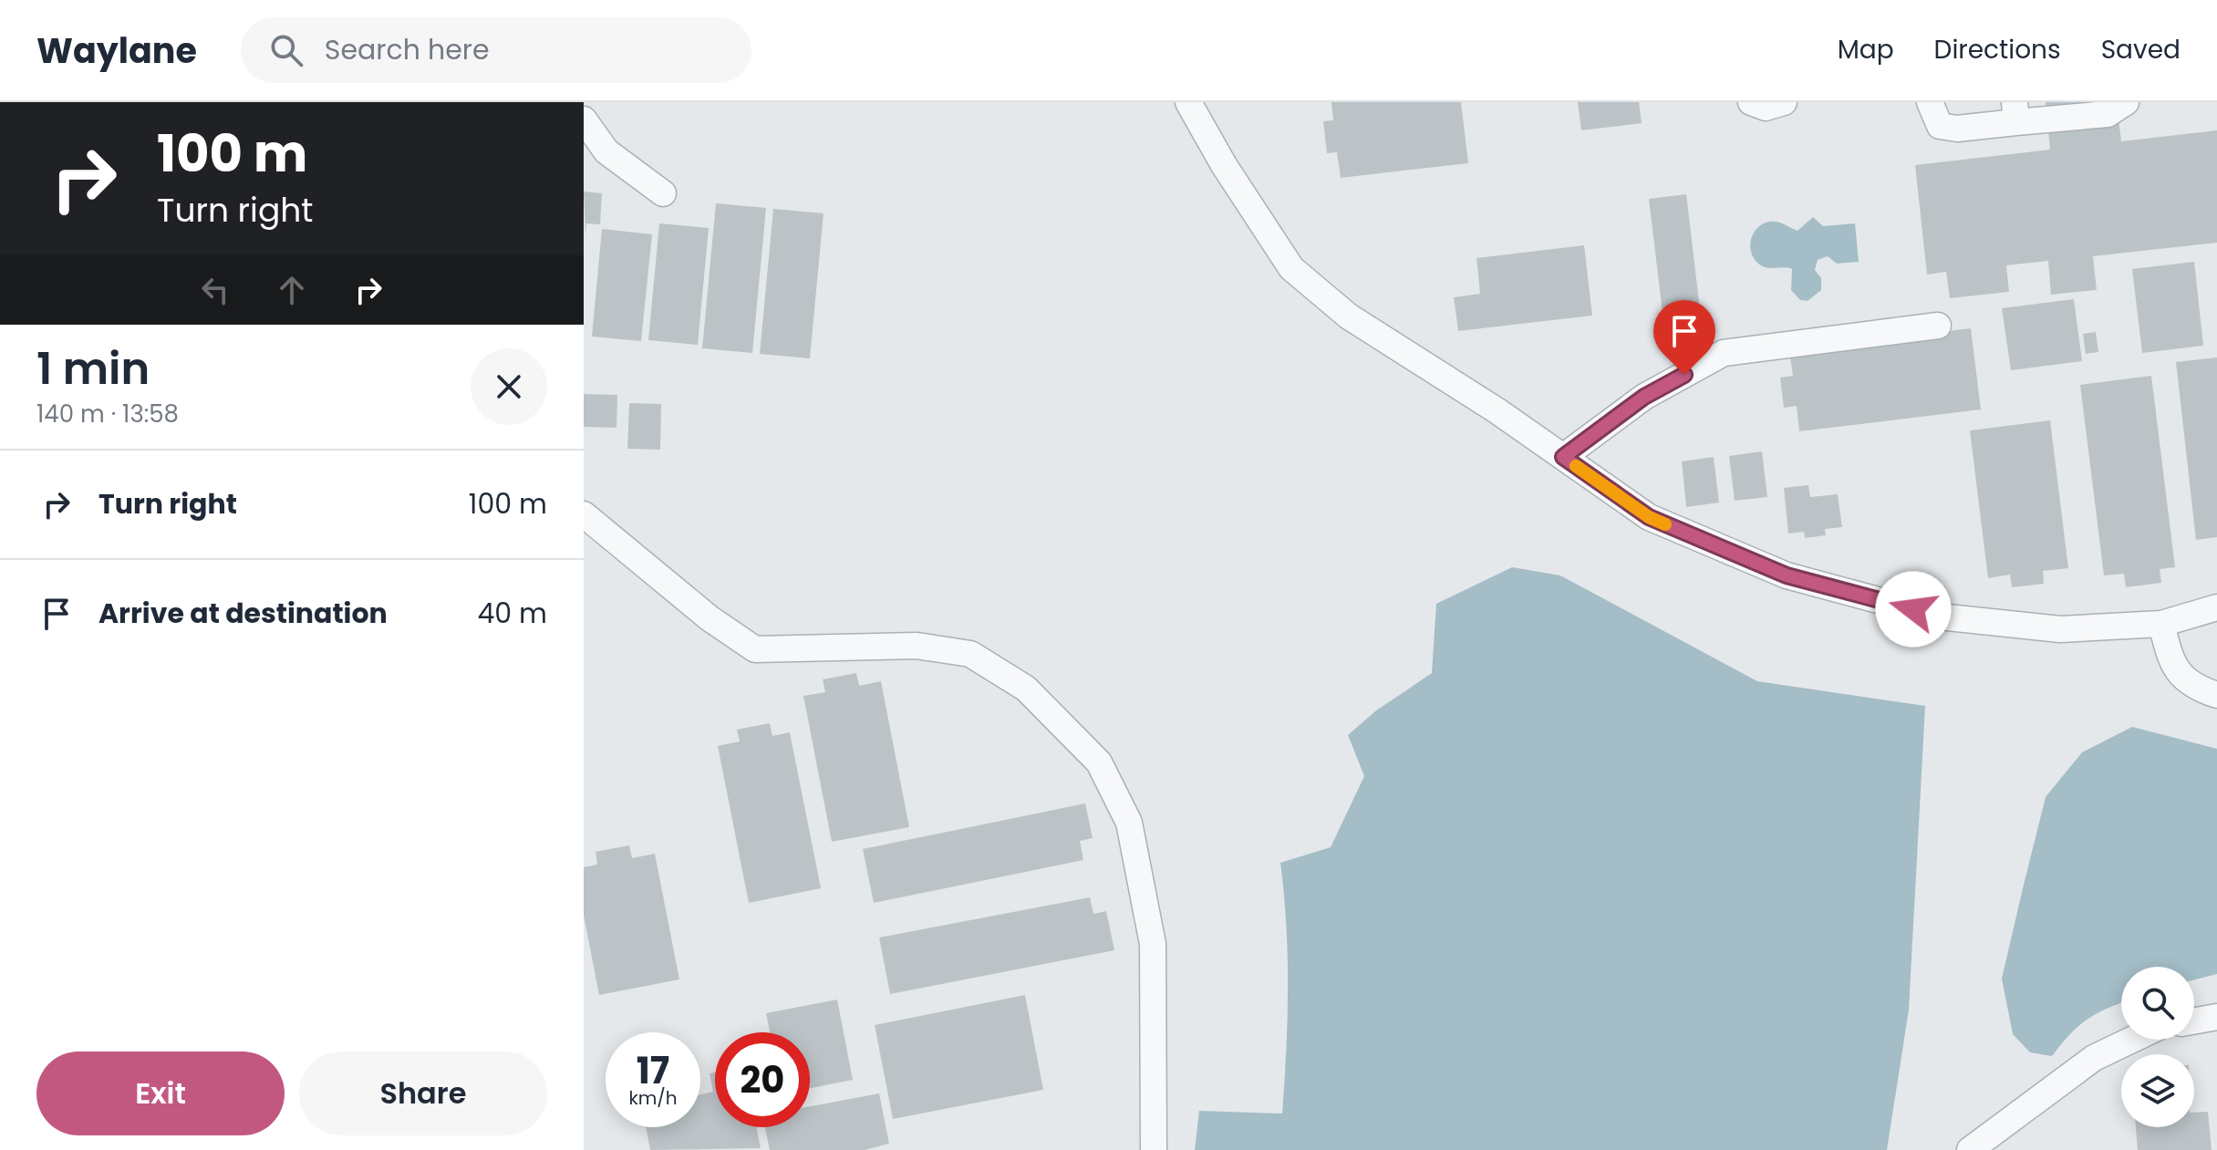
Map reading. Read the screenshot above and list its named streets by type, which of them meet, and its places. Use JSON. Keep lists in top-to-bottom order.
{
  "page": {
    "header": "Waylane",
    "search": "Search here",
    "nav": ["Map", "Directions", "Saved"],
    "turn": ["100 m", "Turn right"],
    "heading": ["1 min", "140 m · 13:58"],
    "list": [
      {
        "name": "Turn right",
        "value": "100 m"
      },
      {
        "name": "Arrive at destination",
        "value": "40 m"
      }
    ],
    "speed": "17 km/h",
    "limit": "20",
    "buttons": ["Exit", "Share"]
  }
}
